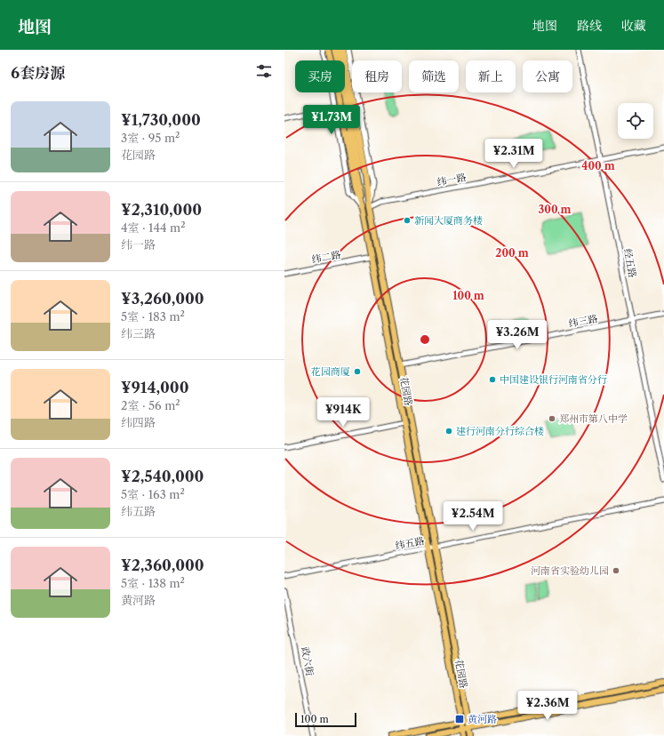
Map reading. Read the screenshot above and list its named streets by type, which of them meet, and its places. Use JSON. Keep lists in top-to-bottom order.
{
  "streets": {
    "main road": ["花园路"],
    "street": [
      "纬一路",
      "纬二路",
      "经五路",
      "纬三路",
      "纬五路",
      "政六街"
    ]
  },
  "crossings": [
    ["纬一路", "经五路"],
    ["纬一路", "花园路"],
    ["纬二路", "花园路"],
    ["经五路", "纬三路"],
    ["纬三路", "花园路"],
    ["花园路", "纬五路"]
  ],
  "places": {
    "other": [
      "新闻大厦商务楼",
      "花园商厦",
      "中国建设银行河南省分行",
      "郑州市第八中学",
      "建行河南分行综合楼",
      "河南省实验幼儿园"
    ],
    "transit": ["黄河路"]
  },
  "scale_bar": "100 m",
  "page": {
    "header": "地图",
    "nav": ["地图", "路线", "收藏"],
    "heading": "6套房源",
    "chip": [
      "买房",
      "租房",
      "筛选",
      "新上",
      "公寓"
    ],
    "list": [
      {
        "name": "¥1,730,000",
        "note": "3室 · 95 m² · 花园路"
      },
      {
        "name": "¥2,310,000",
        "note": "4室 · 144 m² · 纬一路"
      },
      {
        "name": "¥3,260,000",
        "note": "5室 · 183 m² · 纬三路"
      },
      {
        "name": "¥914,000",
        "note": "2室 · 56 m² · 纬四路"
      },
      {
        "name": "¥2,540,000",
        "note": "5室 · 163 m² · 纬五路"
      },
      {
        "name": "¥2,360,000",
        "note": "5室 · 138 m² · 黄河路"
      }
    ],
    "price": [
      "¥1.73M",
      "¥2.31M",
      "¥3.26M",
      "¥914K",
      "¥2.54M",
      "¥2.36M"
    ],
    "scale": "100 m"
  },
  "rings": [
    "400 m",
    "300 m",
    "200 m",
    "100 m"
  ]
}
